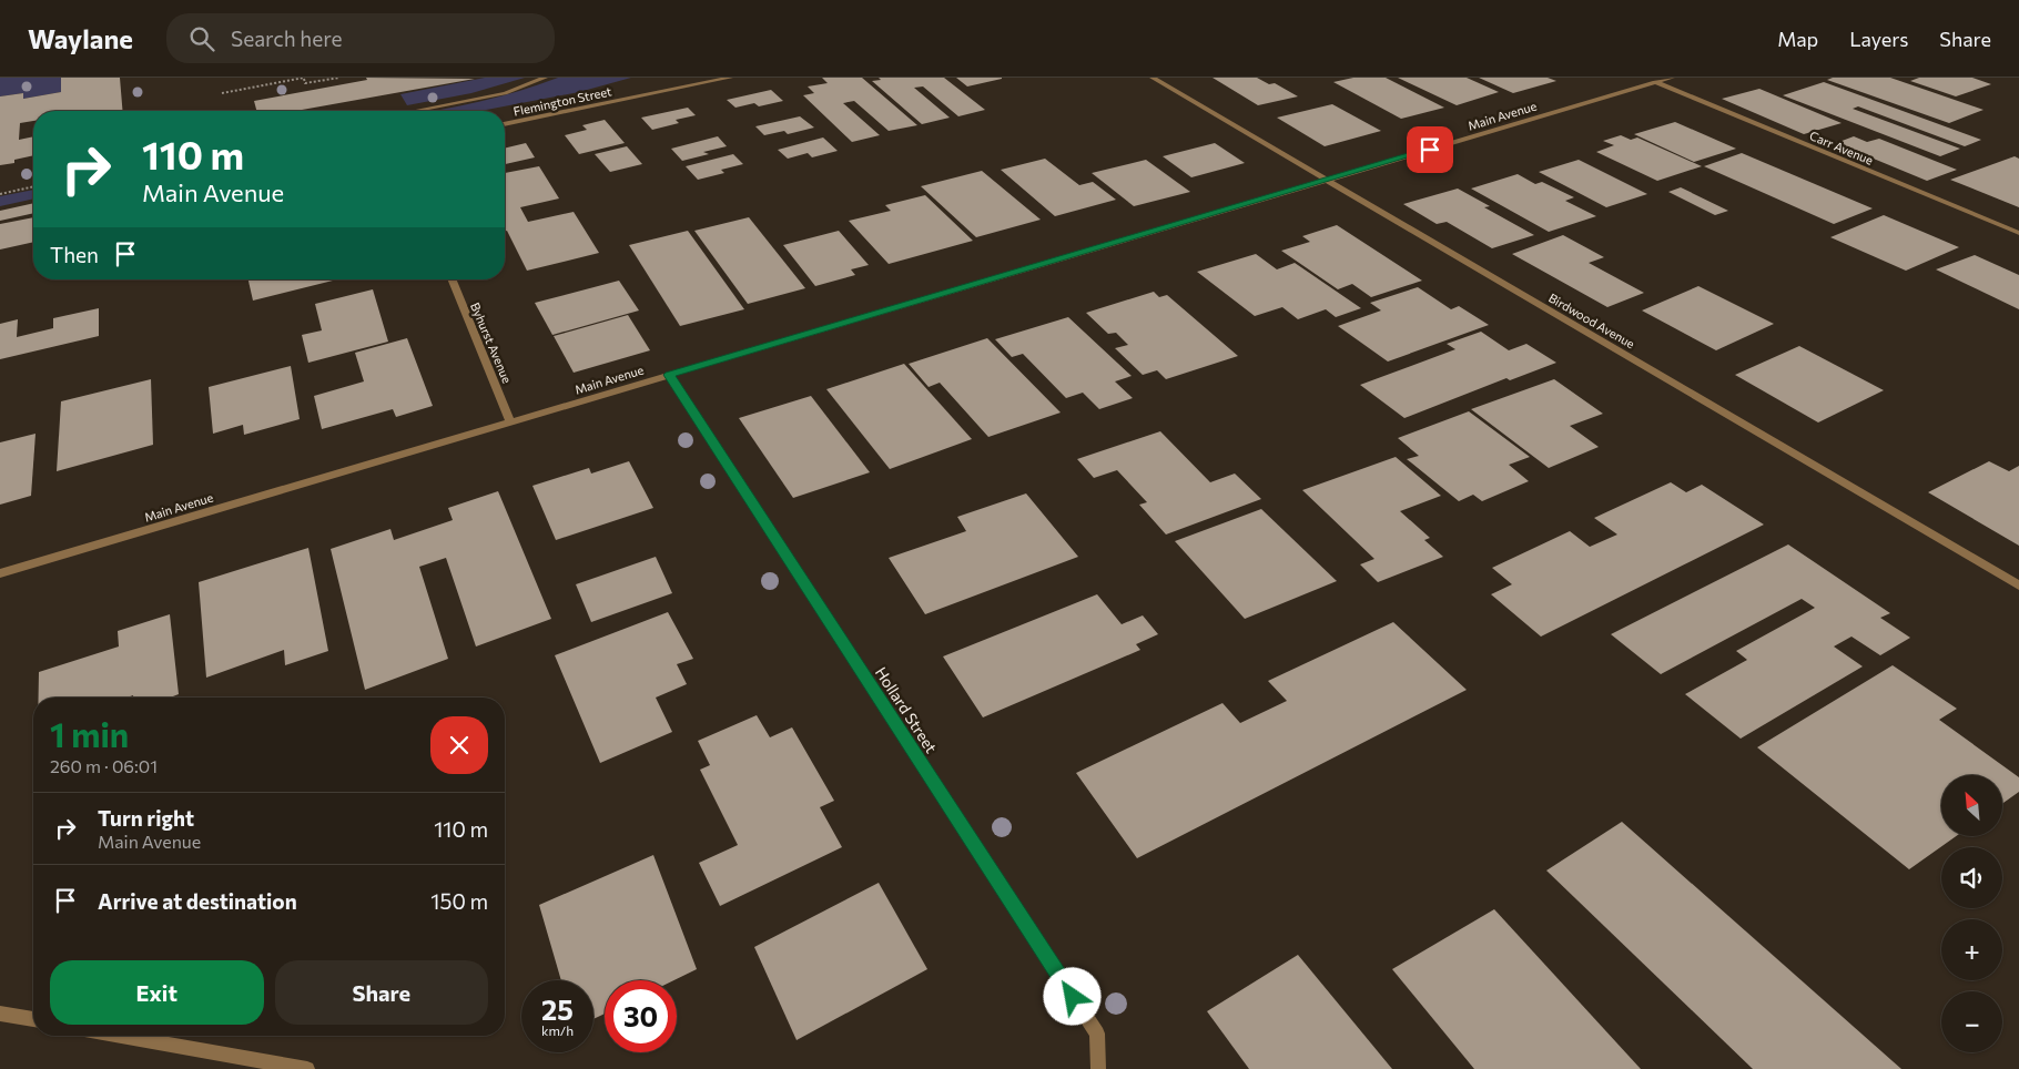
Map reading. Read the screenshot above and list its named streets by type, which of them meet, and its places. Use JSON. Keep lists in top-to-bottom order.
{
  "streets": {
    "street": [
      "Flemington Street",
      "Main Avenue",
      "Carr Avenue",
      "Birdwood Avenue",
      "Byhurst Avenue",
      "Hollard Street"
    ]
  },
  "crossings": [
    ["Main Avenue", "Carr Avenue"],
    ["Main Avenue", "Birdwood Avenue"],
    ["Main Avenue", "Byhurst Avenue"],
    ["Main Avenue", "Hollard Street"]
  ],
  "north": "top left",
  "page": {
    "header": "Waylane",
    "search": "Search here",
    "nav": ["Map", "Layers", "Share"],
    "turn": ["110 m", "Main Avenue"],
    "then": "Then",
    "heading": ["1 min", "260 m · 06:01"],
    "map_buttons": ["+", "−"],
    "list": [
      {
        "name": "Turn right",
        "note": "Main Avenue",
        "value": "110 m"
      },
      {
        "name": "Arrive at destination",
        "value": "150 m"
      }
    ],
    "buttons": ["Exit", "Share"],
    "speed": "25 km/h",
    "limit": "30"
  }
}
